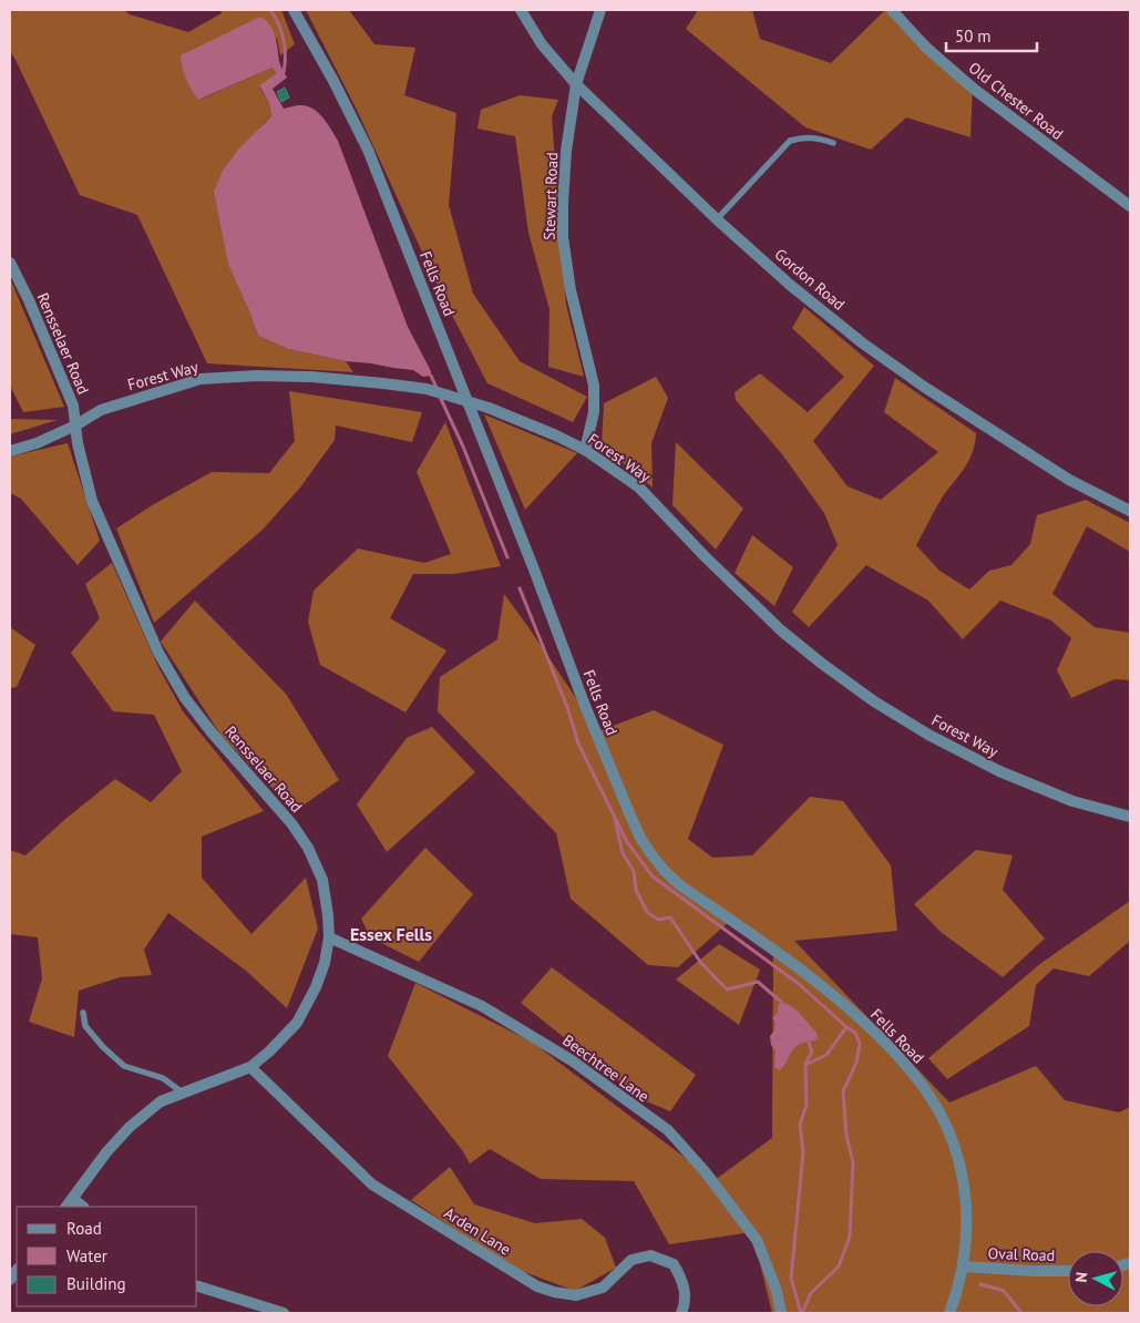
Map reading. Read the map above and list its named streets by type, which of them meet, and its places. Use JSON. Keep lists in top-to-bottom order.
{
  "streets": {
    "street": [
      "Old Chester Road",
      "Stewart Road",
      "Gordon Road",
      "Fells Road",
      "Rensselaer Road",
      "Forest Way",
      "Beechtree Lane",
      "Arden Lane",
      "Oval Road"
    ]
  },
  "crossings": [
    ["Stewart Road", "Gordon Road"],
    ["Stewart Road", "Forest Way"],
    ["Fells Road", "Forest Way"],
    ["Fells Road", "Oval Road"],
    ["Rensselaer Road", "Forest Way"],
    ["Rensselaer Road", "Beechtree Lane"],
    ["Rensselaer Road", "Arden Lane"]
  ],
  "districts": ["Essex Fells"],
  "legend": ["Road", "Water", "Building"],
  "scale_bar": "50 m",
  "north": "left"
}
